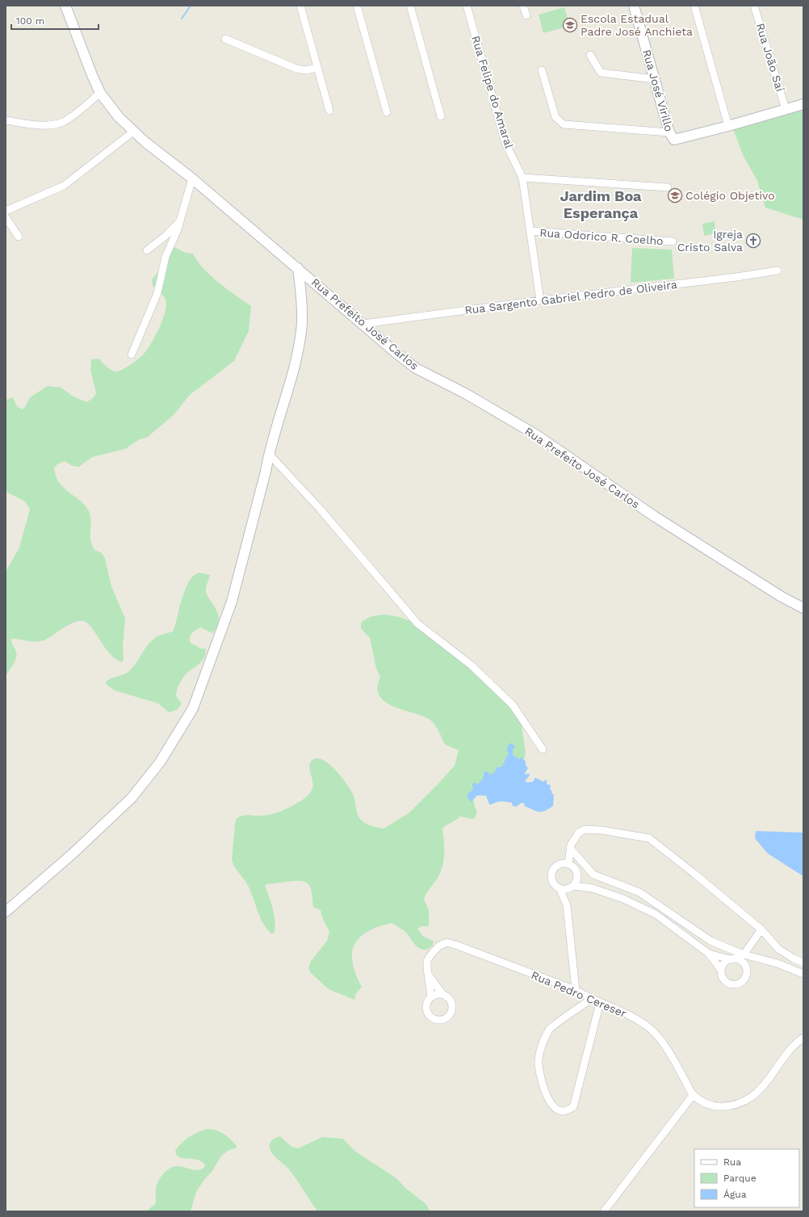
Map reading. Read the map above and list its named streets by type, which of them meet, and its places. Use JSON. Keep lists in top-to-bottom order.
{
  "streets": {
    "street": [
      "Rua João Saí",
      "Rua José Virillo",
      "Rua Felipe do Amaral",
      "Rua Odorico R. Coelho",
      "Rua Sargento Gabriel Pedro de Oliveira",
      "Rua Prefeito José Carlos",
      "Rua Pedro Cereser"
    ]
  },
  "crossings": [
    ["Rua Felipe do Amaral", "Rua Odorico R. Coelho"],
    ["Rua Felipe do Amaral", "Rua Sargento Gabriel Pedro de Oliveira"],
    ["Rua Sargento Gabriel Pedro de Oliveira", "Rua Prefeito José Carlos"]
  ],
  "districts": ["Jardim Boa Esperança"],
  "places": {
    "school or university": ["Escola Estadual Padre José Anchieta", "Colégio Objetivo"],
    "church": ["Igreja Cristo Salva"]
  },
  "legend": ["Rua", "Parque", "Água"],
  "scale_bar": "100 m"
}
